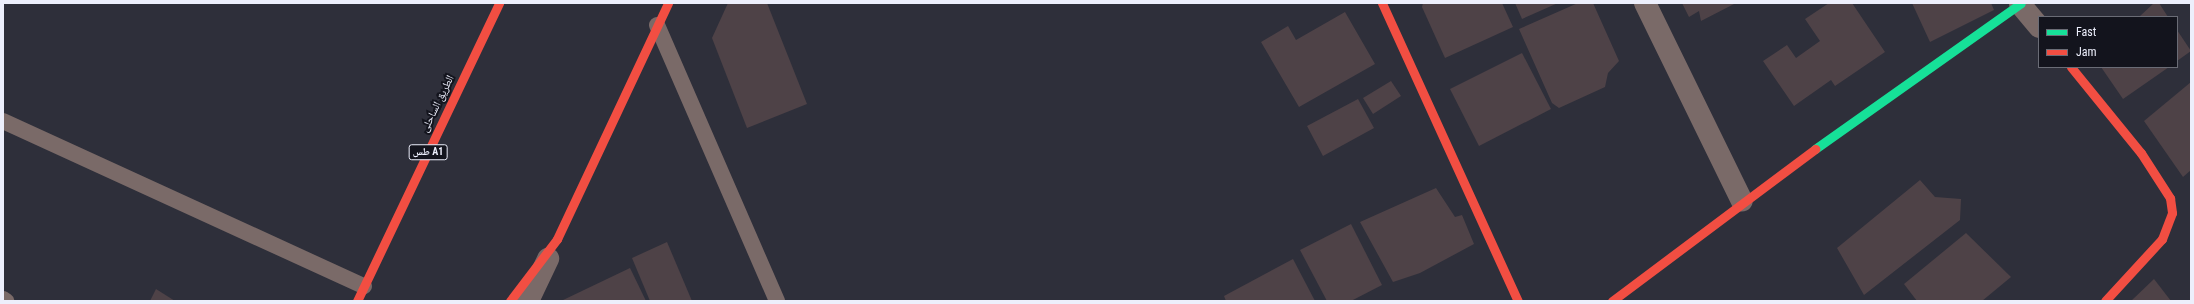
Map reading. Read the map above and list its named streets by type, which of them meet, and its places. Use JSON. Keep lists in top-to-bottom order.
{
  "streets": {
    "main road": ["الطريق الساحلى", "طس A1"]
  },
  "legend": ["Fast", "Jam"]
}
